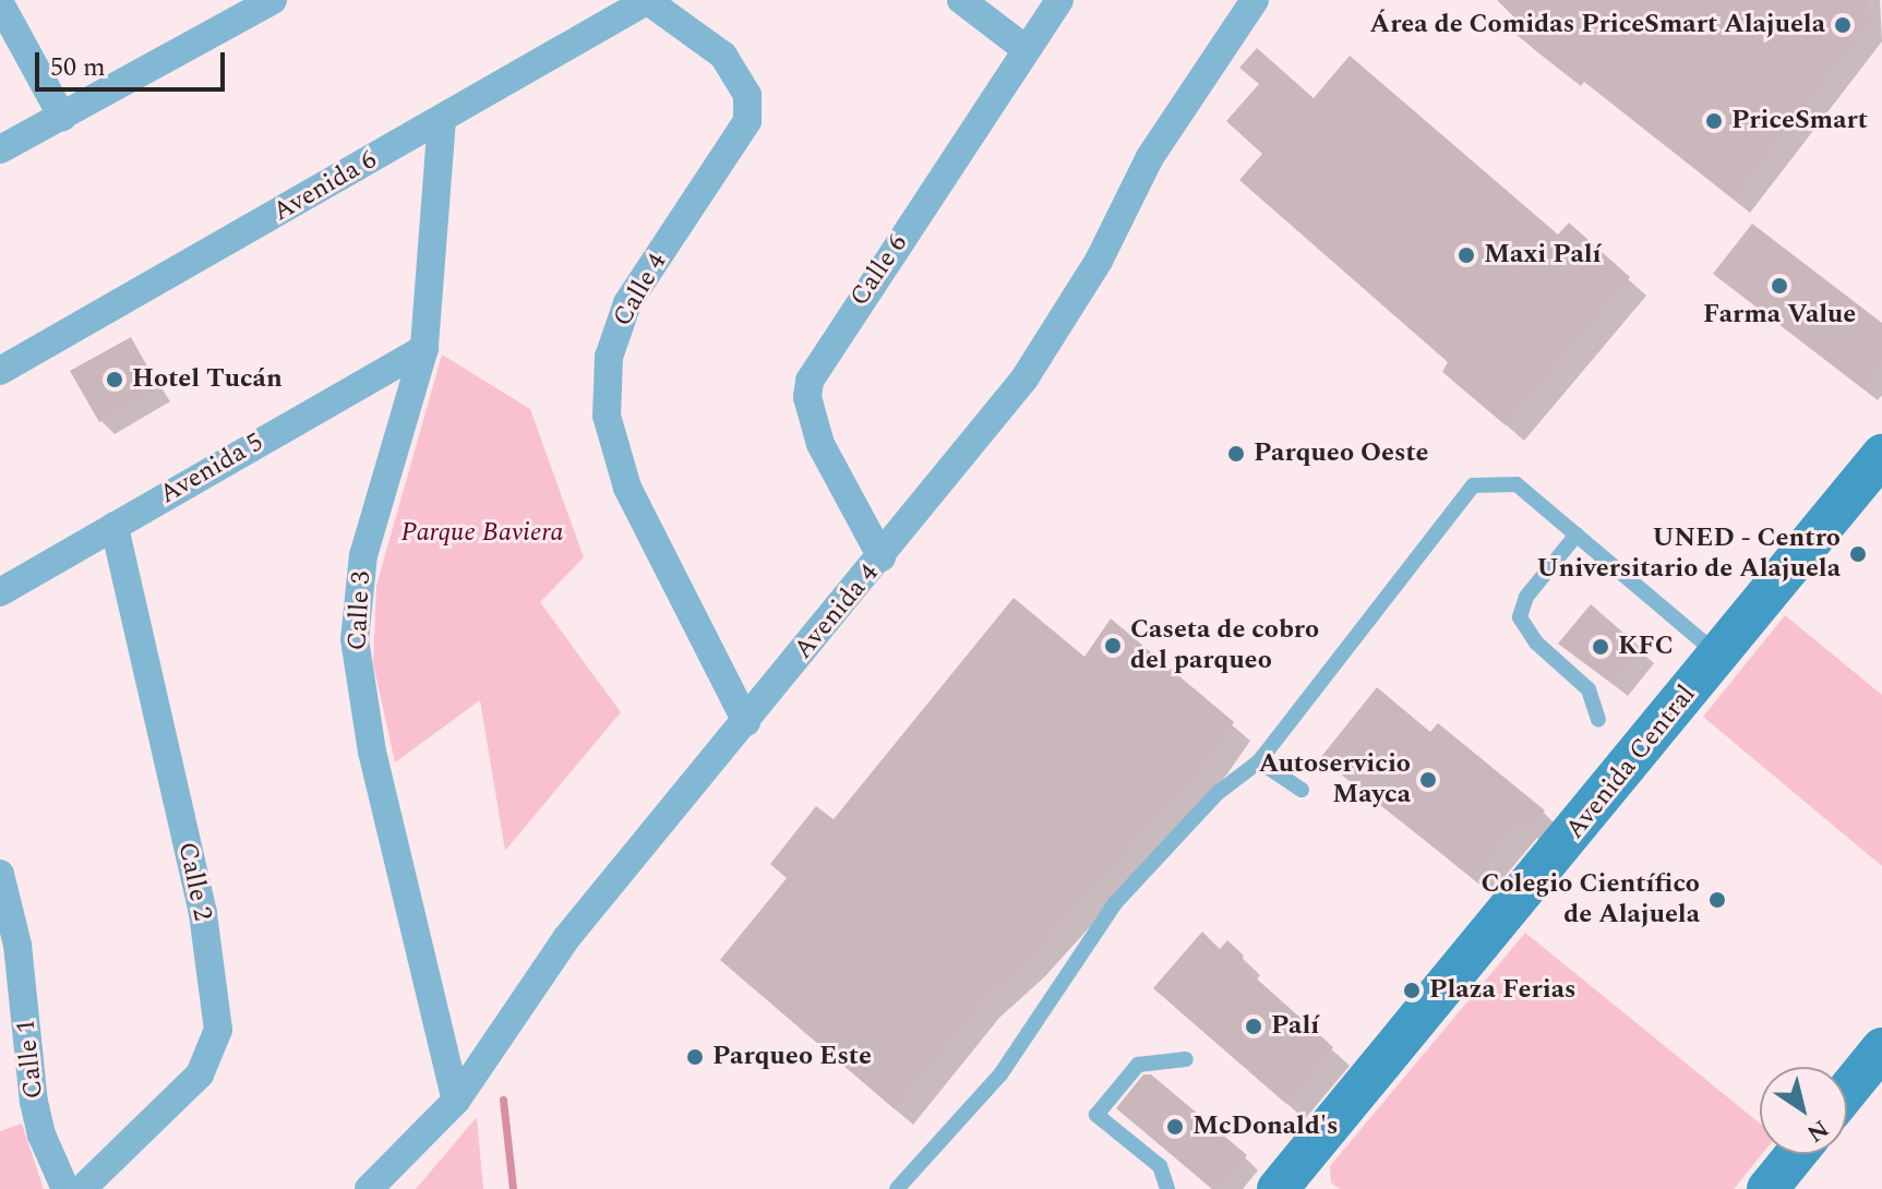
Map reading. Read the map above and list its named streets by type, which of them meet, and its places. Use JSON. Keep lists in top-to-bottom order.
{
  "streets": {
    "street": [
      "Avenida 6",
      "Calle 6",
      "Calle 4",
      "Avenida 5",
      "Calle 3",
      "Avenida 4",
      "Avenida Central",
      "Calle 2",
      "Calle 1"
    ]
  },
  "crossings": [
    ["Avenida 6", "Calle 4"],
    ["Avenida 6", "Calle 3"],
    ["Calle 6", "Avenida 4"],
    ["Calle 4", "Avenida 4"],
    ["Avenida 5", "Calle 3"],
    ["Avenida 5", "Calle 2"],
    ["Calle 3", "Avenida 4"]
  ],
  "parks": ["Parque Baviera"],
  "places": [
    "Área de Comidas PriceSmart Alajuela",
    "PriceSmart",
    "Maxi Palí",
    "Farma Value",
    "Hotel Tucán",
    "Parqueo Oeste",
    "UNED - Centro Universitario de Alajuela",
    "Caseta de cobro del parqueo",
    "KFC",
    "Autoservicio Mayca",
    "Colegio Científico de Alajuela",
    "Plaza Ferias",
    "Palí",
    "Parqueo Este",
    "McDonald's"
  ],
  "scale_bar": "50 m",
  "north": "bottom right"
}
